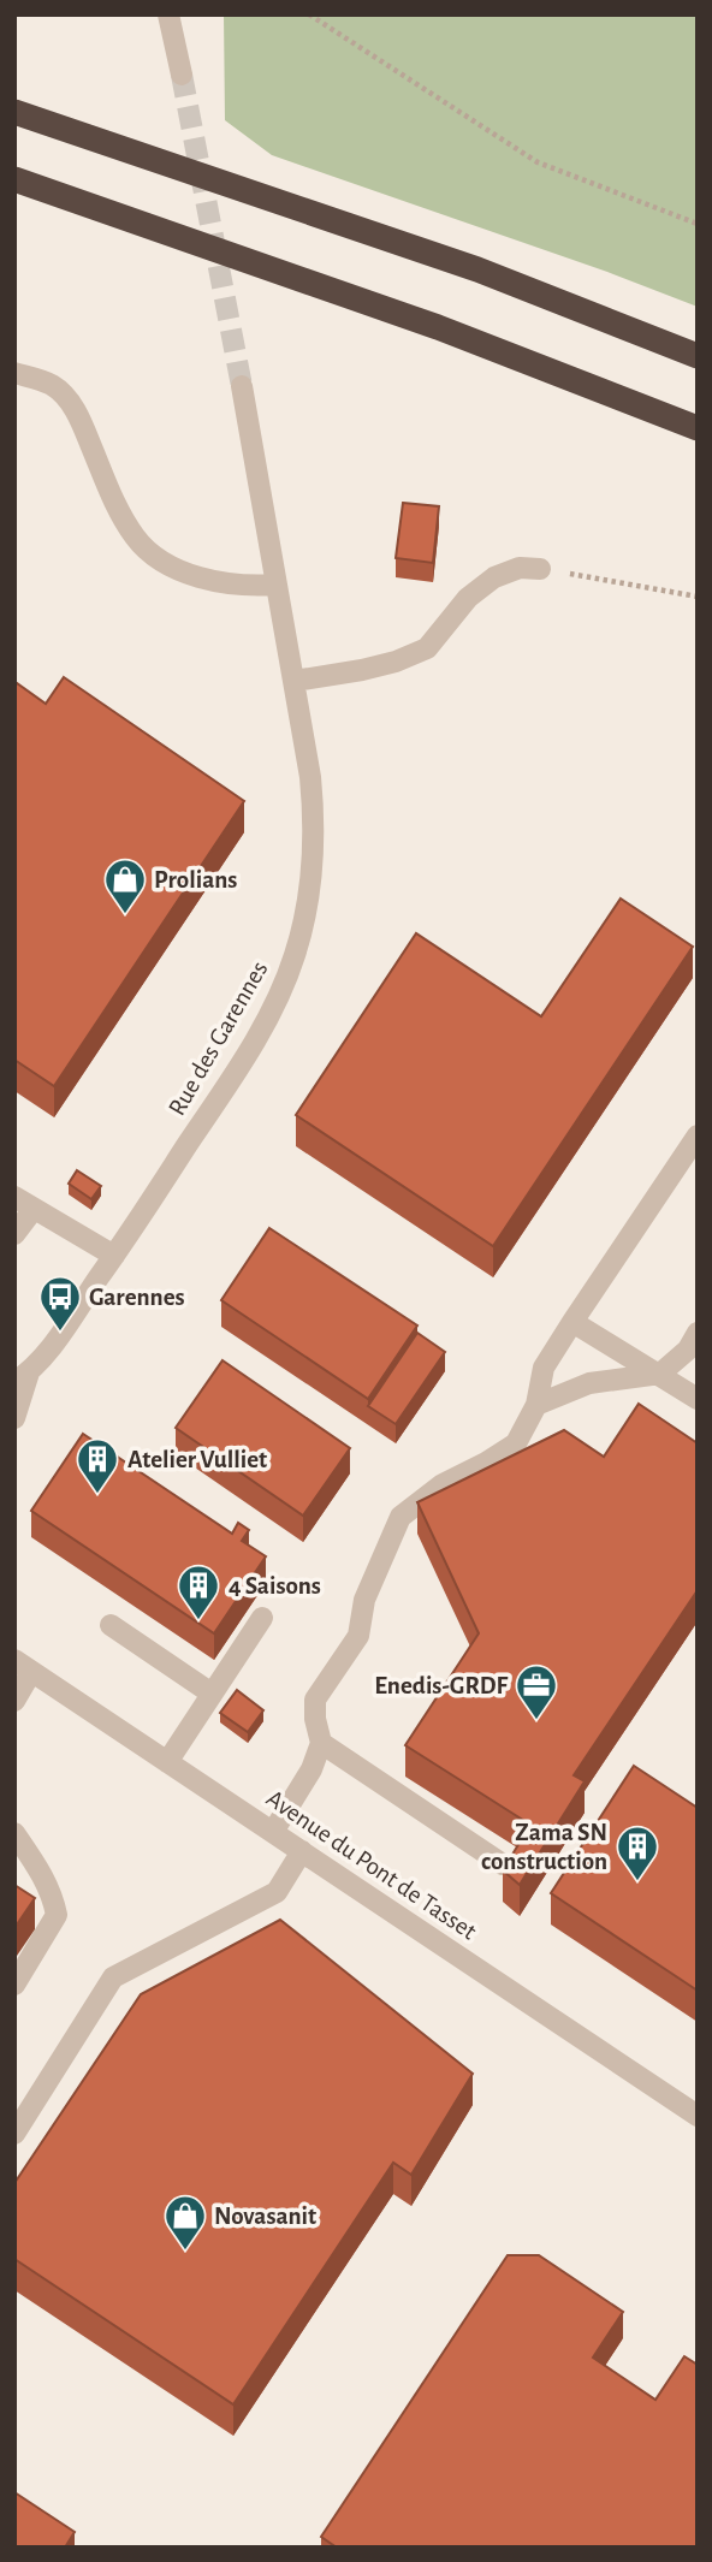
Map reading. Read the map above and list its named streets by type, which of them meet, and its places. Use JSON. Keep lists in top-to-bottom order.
{
  "streets": {
    "street": ["Rue des Garennes", "Avenue du Pont de Tasset"]
  },
  "places": {
    "shop": ["Prolians", "Novasanit"],
    "bus stop": ["Garennes"],
    "building": ["Atelier Vulliet", "4 Saisons", "Zama SN construction"],
    "office": ["Enedis-GRDF"]
  }
}
